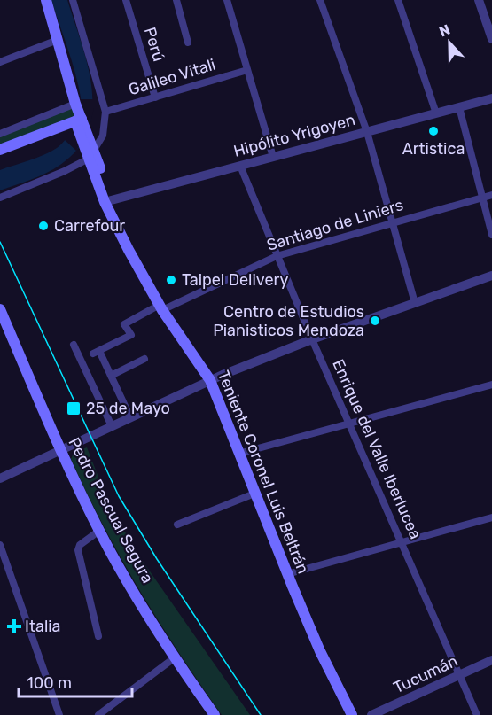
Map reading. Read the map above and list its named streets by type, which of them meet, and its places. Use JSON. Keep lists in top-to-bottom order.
{
  "streets": {
    "main road": ["Teniente Coronel Luis Beltrán", "Pedro Pascual Segura"],
    "street": [
      "Perú",
      "Galileo Vitali",
      "Hipólito Yrigoyen",
      "Santiago de Liniers",
      "Enrique del Valle Iberlucea",
      "Tucumán"
    ]
  },
  "crossings": [
    ["Perú", "Galileo Vitali"],
    ["Hipólito Yrigoyen", "Enrique del Valle Iberlucea"],
    ["Hipólito Yrigoyen", "Teniente Coronel Luis Beltrán"],
    ["Santiago de Liniers", "Enrique del Valle Iberlucea"],
    ["Santiago de Liniers", "Teniente Coronel Luis Beltrán"],
    ["Enrique del Valle Iberlucea", "Tucumán"]
  ],
  "places": {
    "other": [
      "Artistica",
      "Carrefour",
      "Taipei Delivery",
      "Centro de Estudios Pianisticos Mendoza"
    ],
    "transit": ["25 de Mayo"],
    "health": ["Italia"]
  },
  "scale_bar": "100 m",
  "north": "top"
}
